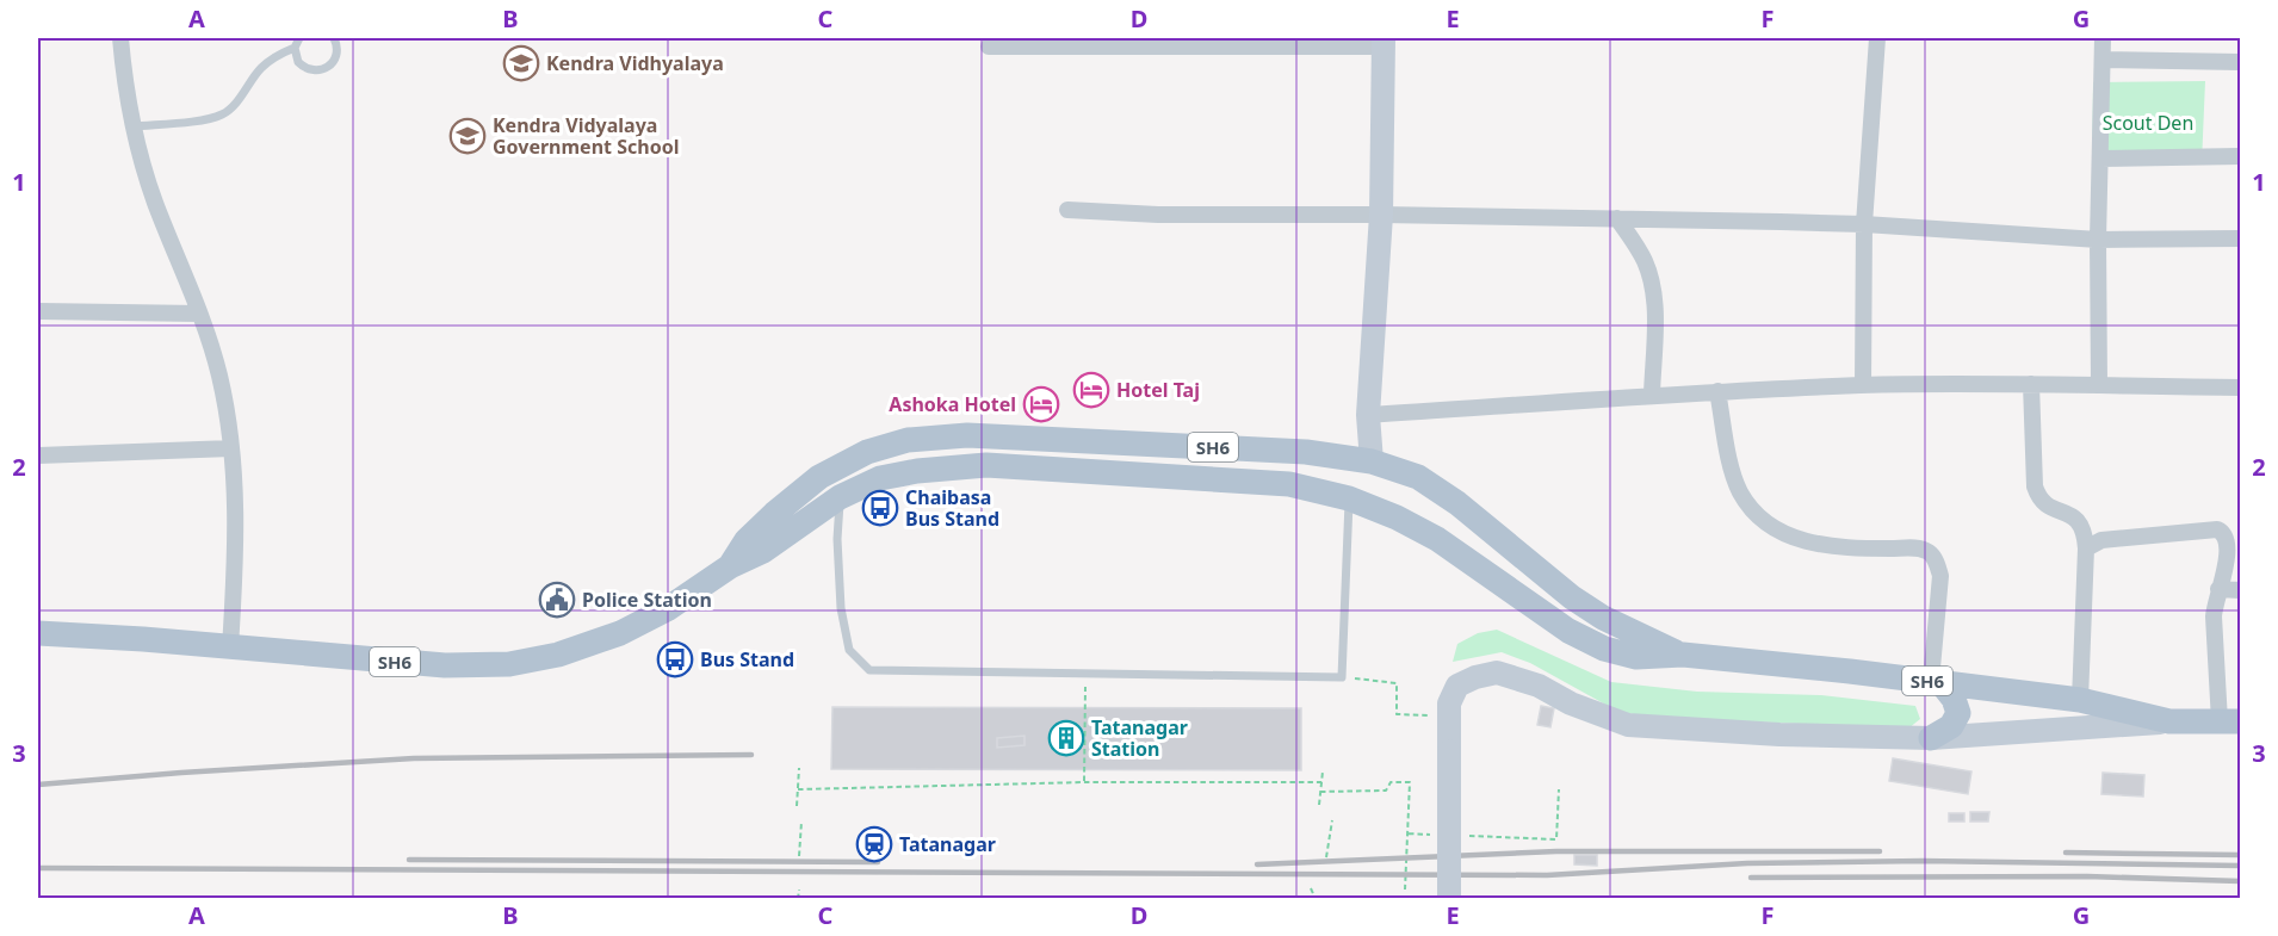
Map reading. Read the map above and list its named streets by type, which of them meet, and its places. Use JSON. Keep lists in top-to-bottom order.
{
  "streets": {
    "main road": ["SH6"]
  },
  "parks": ["Scout Den"],
  "places": {
    "school or university": ["Kendra Vidhyalaya", "Kendra Vidyalaya Government School"],
    "hotel": ["Hotel Taj", "Ashoka Hotel"],
    "bus stop": ["Chaibasa Bus Stand", "Bus Stand"],
    "public building": ["Police Station"],
    "building": ["Tatanagar Station"],
    "station": ["Tatanagar"]
  },
  "grid": {
    "columns": [
      "A",
      "B",
      "C",
      "D",
      "E",
      "F",
      "G"
    ],
    "rows": ["1", "2", "3"]
  }
}
